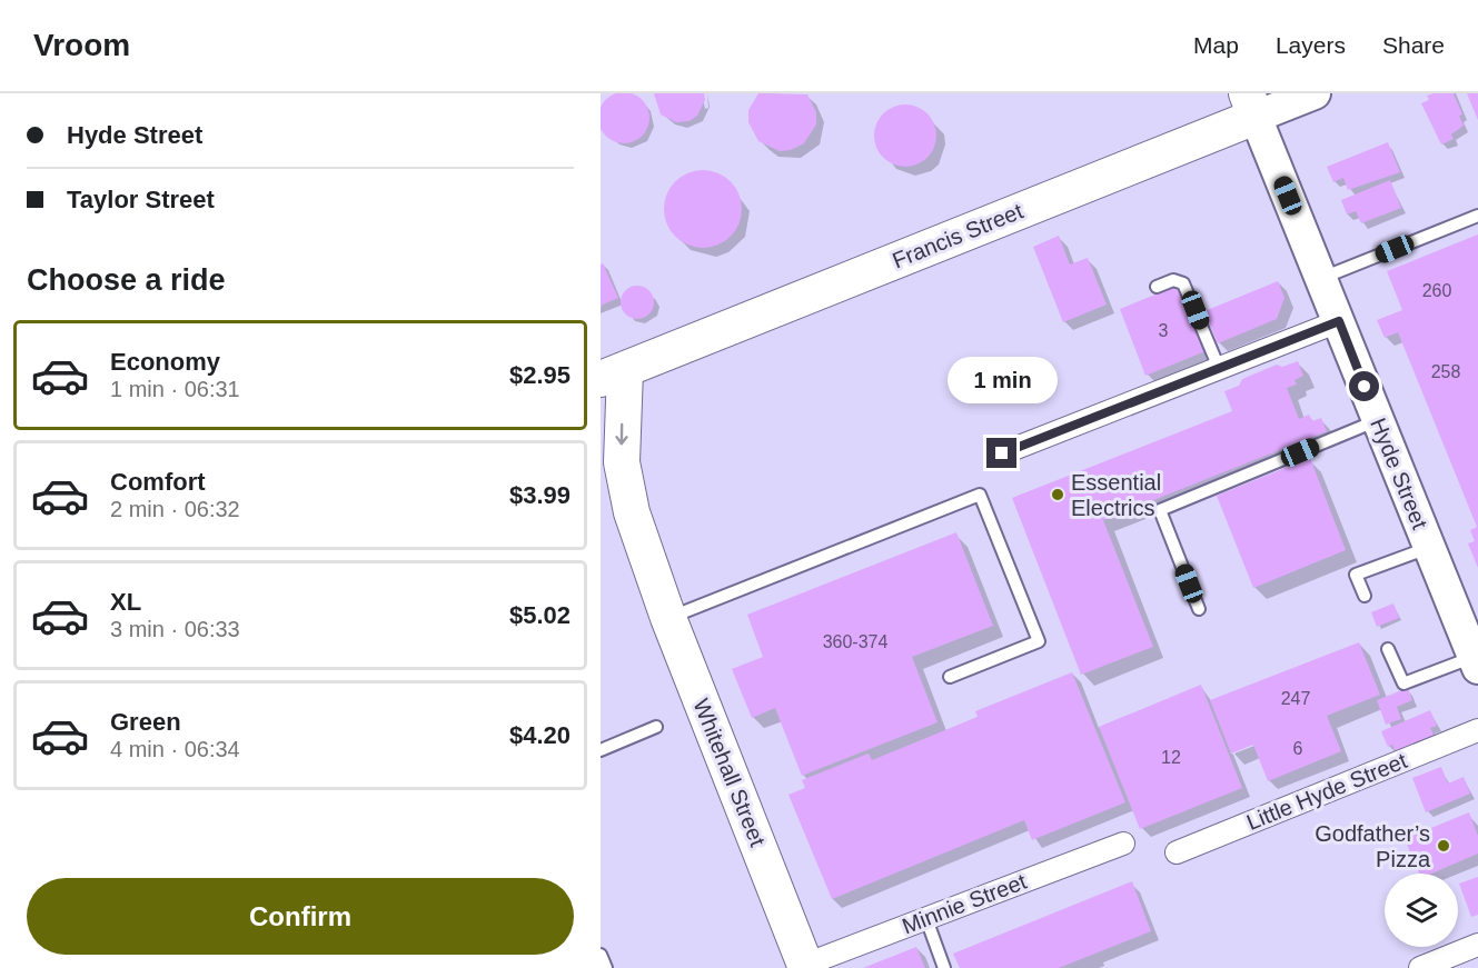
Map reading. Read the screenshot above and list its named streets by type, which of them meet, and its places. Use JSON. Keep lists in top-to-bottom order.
{
  "streets": {
    "main road": ["Francis Street", "Whitehall Street"],
    "street": ["Hyde Street", "Little Hyde Street", "Minnie Street"]
  },
  "crossings": [
    ["Francis Street", "Hyde Street"],
    ["Francis Street", "Whitehall Street"],
    ["Whitehall Street", "Minnie Street"]
  ],
  "places": ["Essential Electrics", "Godfather’s Pizza"],
  "house_numbers": [
    "260",
    "3",
    "258",
    "360-374",
    "247",
    "6",
    "12"
  ],
  "page": {
    "header": "Vroom",
    "nav": ["Map", "Layers", "Share"],
    "banner": ["Hyde Street", "Taylor Street"],
    "heading": "Choose a ride",
    "list": [
      {
        "name": "Economy",
        "note": "1 min · 06:31",
        "value": "$2.95"
      },
      {
        "name": "Comfort",
        "note": "2 min · 06:32",
        "value": "$3.99"
      },
      {
        "name": "XL",
        "note": "3 min · 06:33",
        "value": "$5.02"
      },
      {
        "name": "Green",
        "note": "4 min · 06:34",
        "value": "$4.20"
      }
    ],
    "bubble": "1 min",
    "buttons": "Confirm"
  }
}
